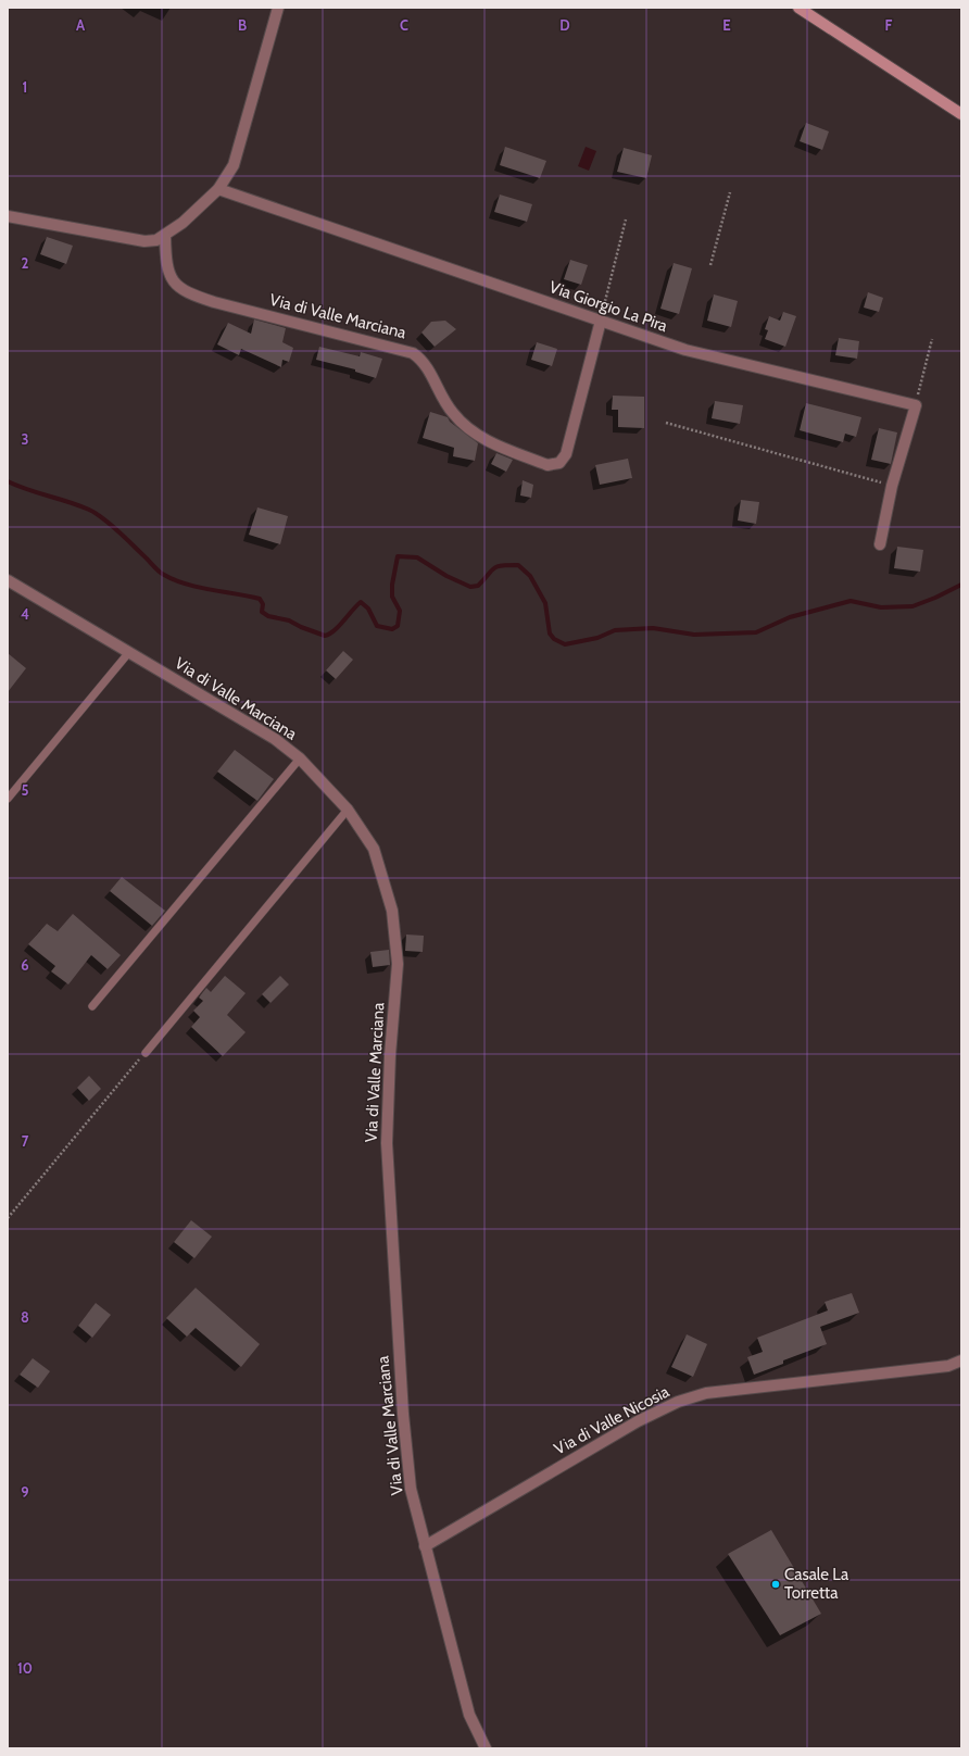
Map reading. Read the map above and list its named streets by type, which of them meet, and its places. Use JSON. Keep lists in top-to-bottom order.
{
  "streets": {
    "street": ["Via Giorgio La Pira", "Via di Valle Marciana", "Via di Valle Nicosia"]
  },
  "crossings": [
    ["Via Giorgio La Pira", "Via di Valle Marciana"],
    ["Via di Valle Marciana", "Via di Valle Nicosia"]
  ],
  "places": ["Casale La Torretta"],
  "grid": {
    "columns": [
      "A",
      "B",
      "C",
      "D",
      "E",
      "F"
    ],
    "rows": [
      "1",
      "2",
      "3",
      "4",
      "5",
      "6",
      "7",
      "8",
      "9",
      "10"
    ]
  }
}
